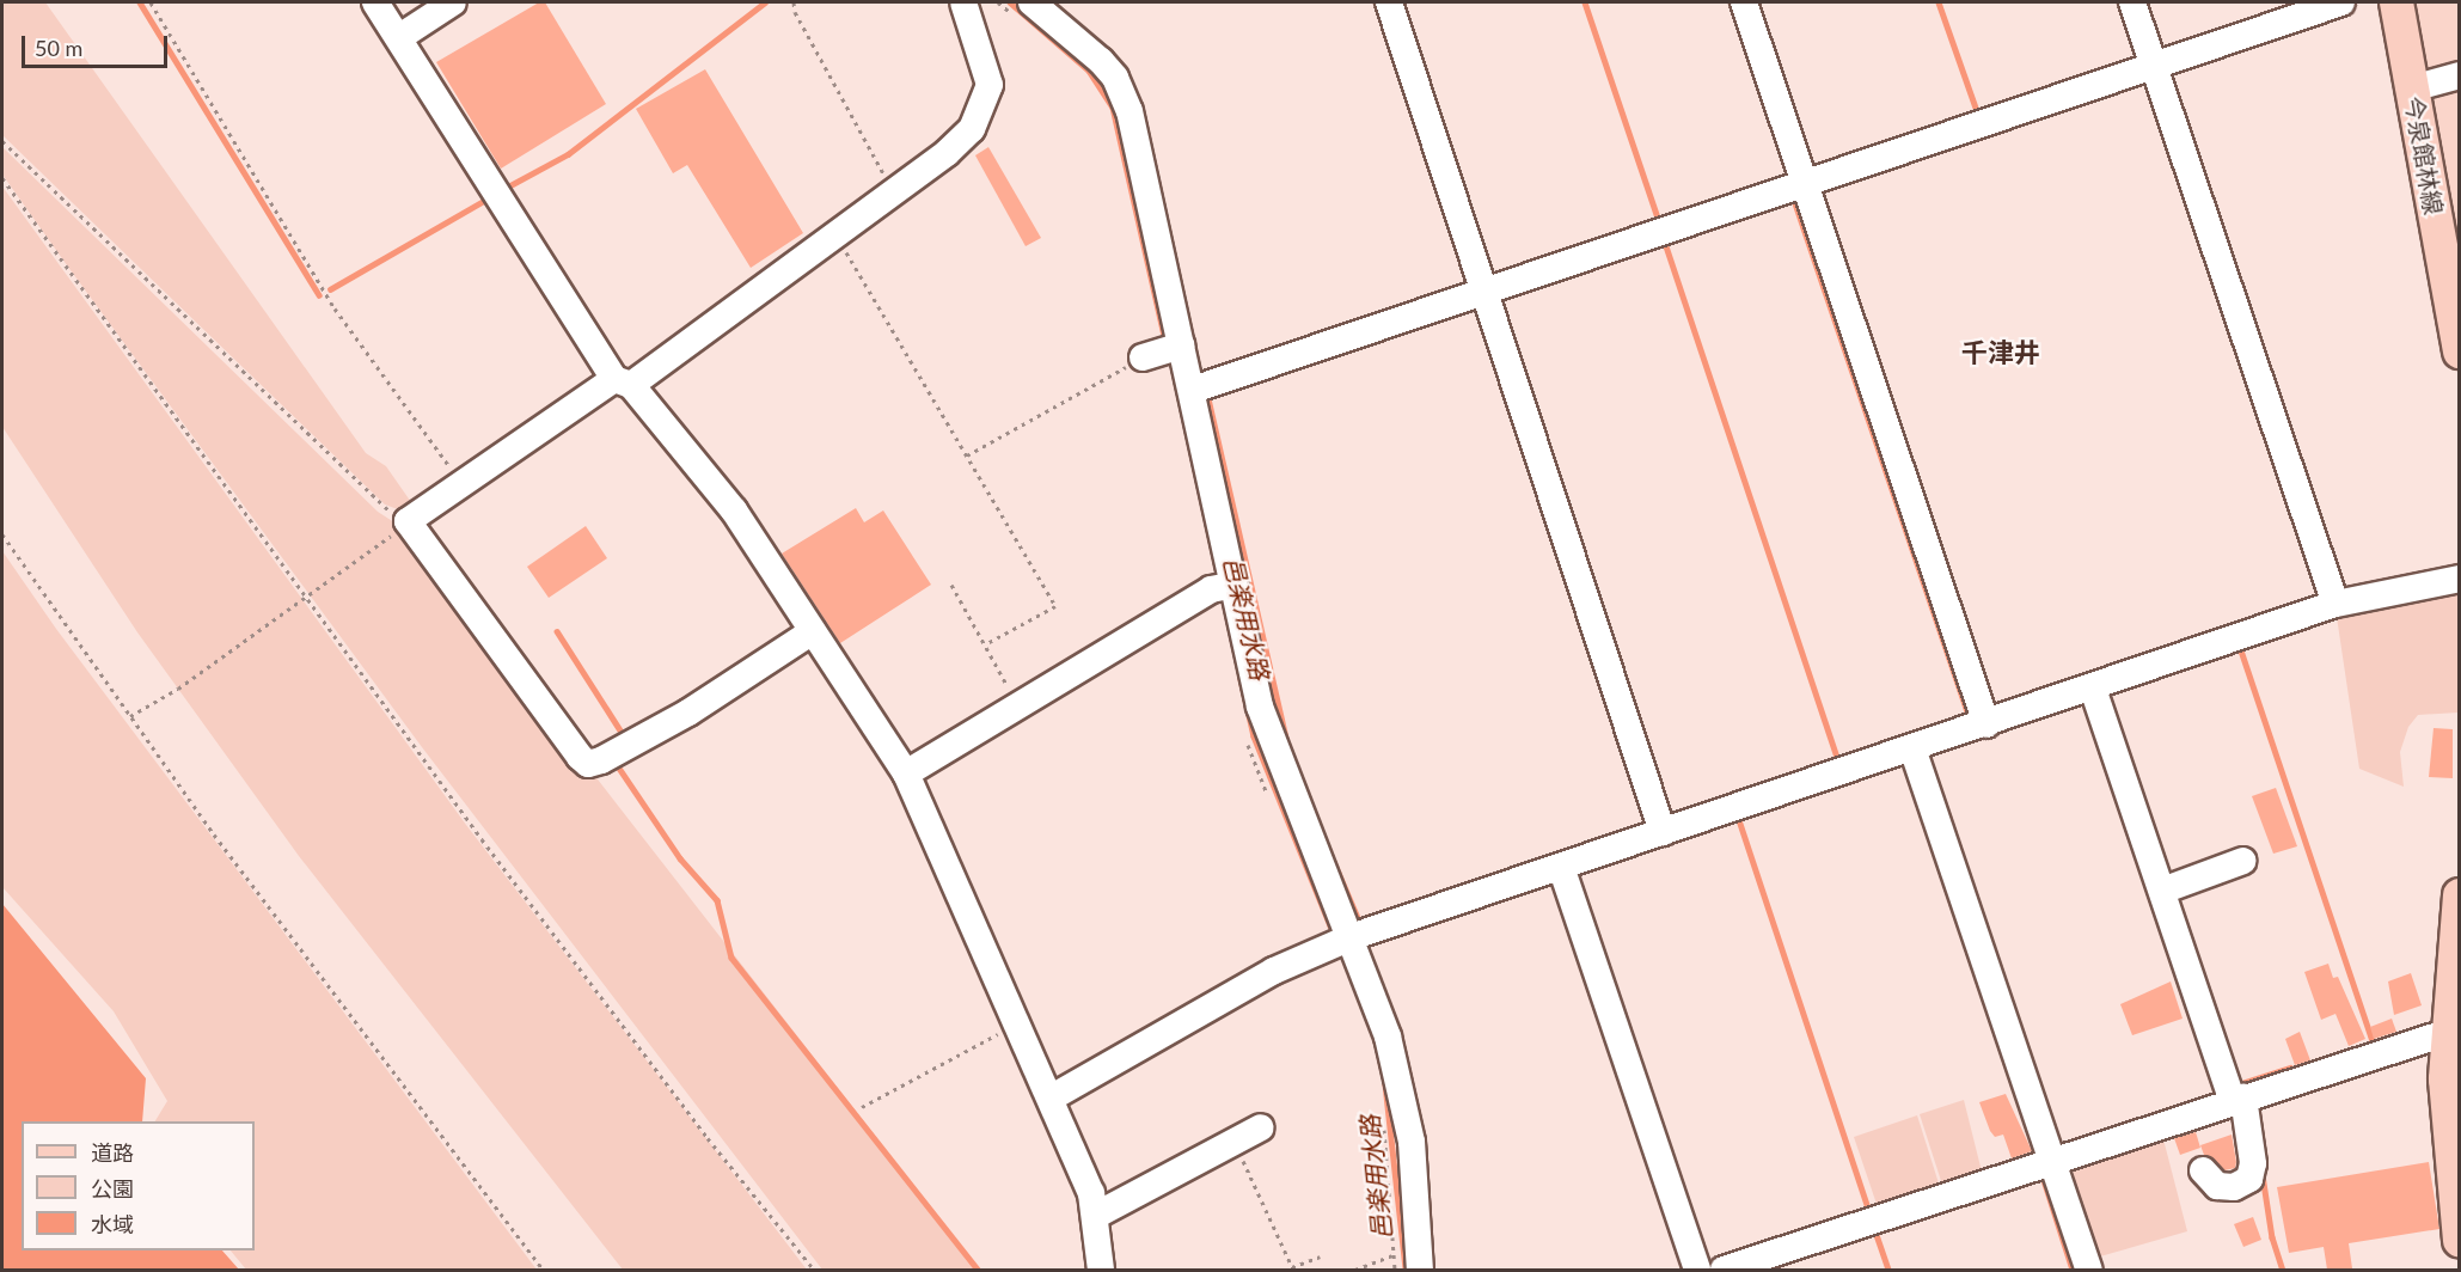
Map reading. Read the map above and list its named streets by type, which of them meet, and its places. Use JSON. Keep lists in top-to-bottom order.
{
  "streets": {
    "main road": ["今泉館林線"]
  },
  "districts": ["千津井"],
  "water": ["邑楽用水路"],
  "legend": ["道路", "公園", "水域"],
  "scale_bar": "50 m"
}
